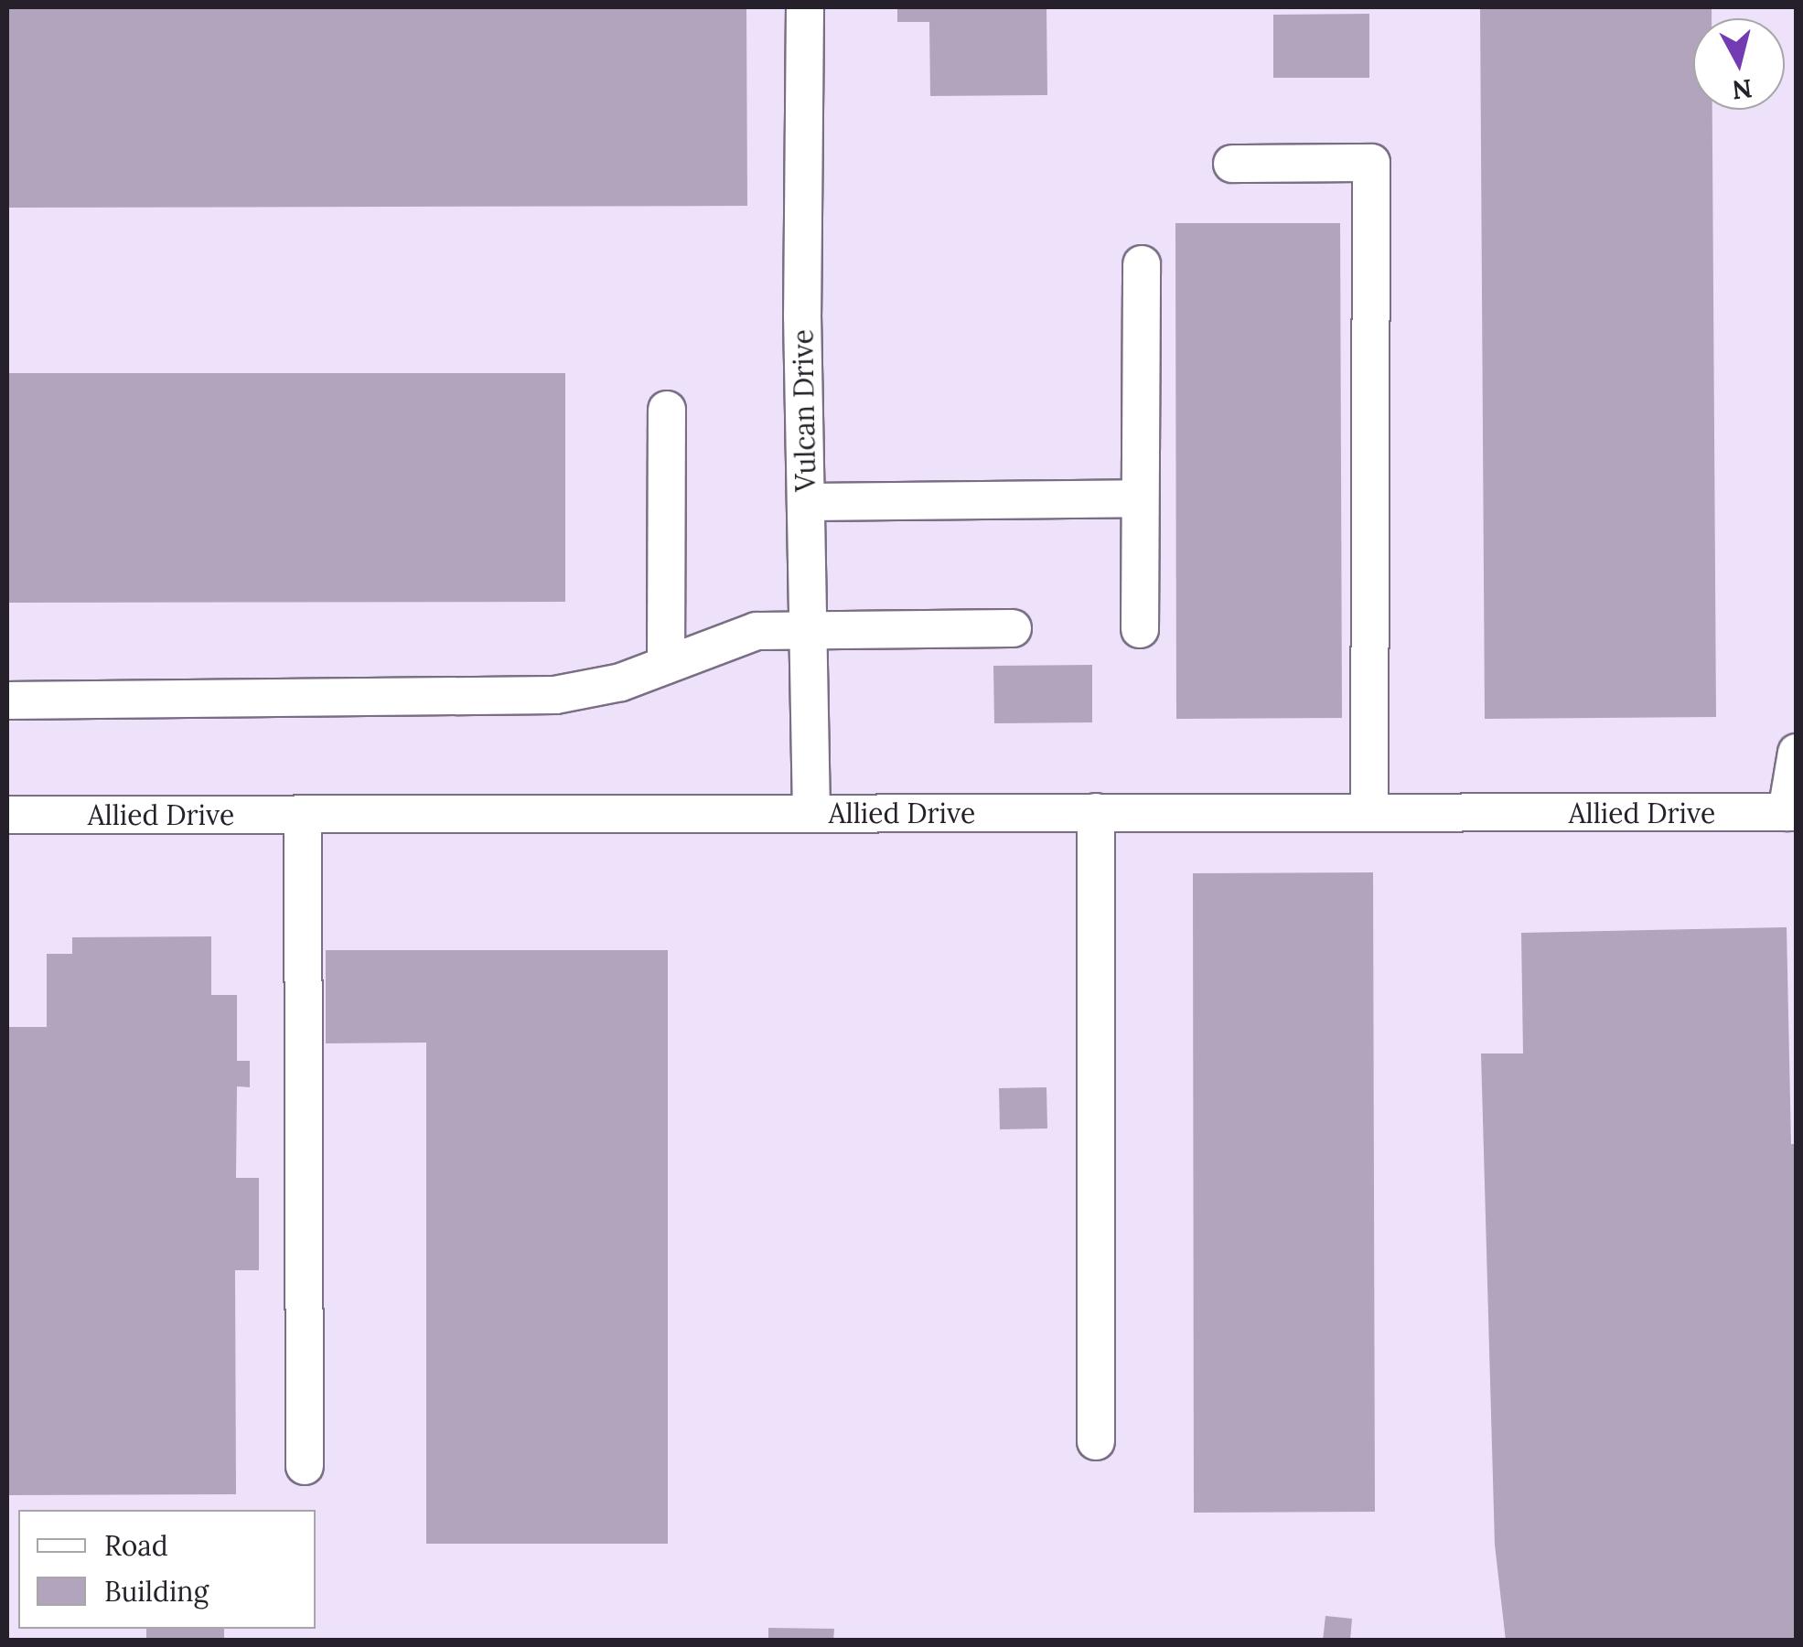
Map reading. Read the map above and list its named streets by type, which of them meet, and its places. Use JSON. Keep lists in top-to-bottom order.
{
  "streets": {
    "street": ["Vulcan Drive", "Allied Drive"]
  },
  "crossings": [
    ["Vulcan Drive", "Allied Drive"]
  ],
  "legend": ["Road", "Building"],
  "north": "bottom"
}
